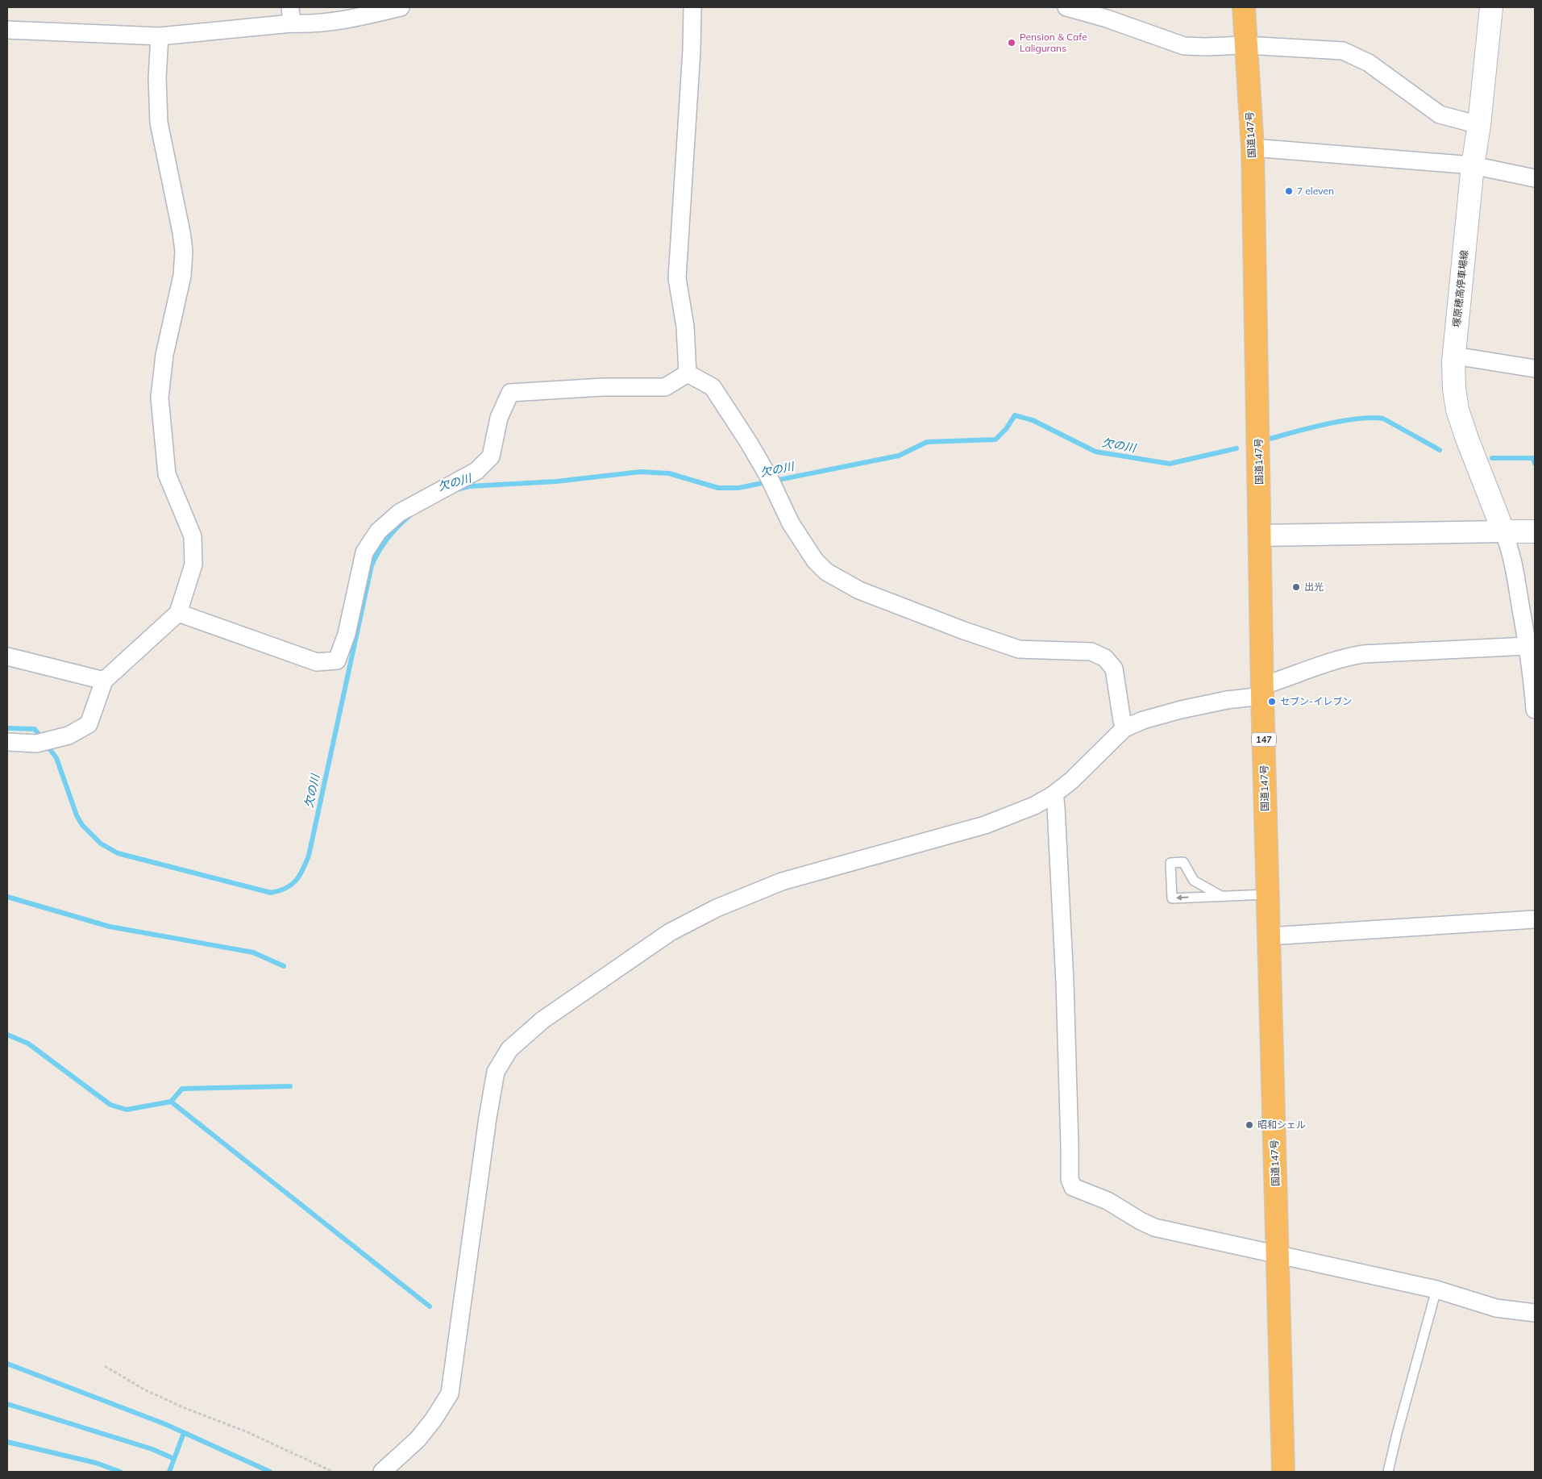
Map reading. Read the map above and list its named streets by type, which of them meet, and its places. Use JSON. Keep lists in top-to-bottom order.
{
  "streets": {
    "highway": ["国道147号", "147"],
    "main road": ["塚原穂高停車場線"]
  },
  "water": ["欠の川"],
  "places": [
    "Pension & Cafe Laligurans",
    "7 eleven",
    "出光",
    "セブン-イレブン",
    "昭和シェル"
  ]
}
